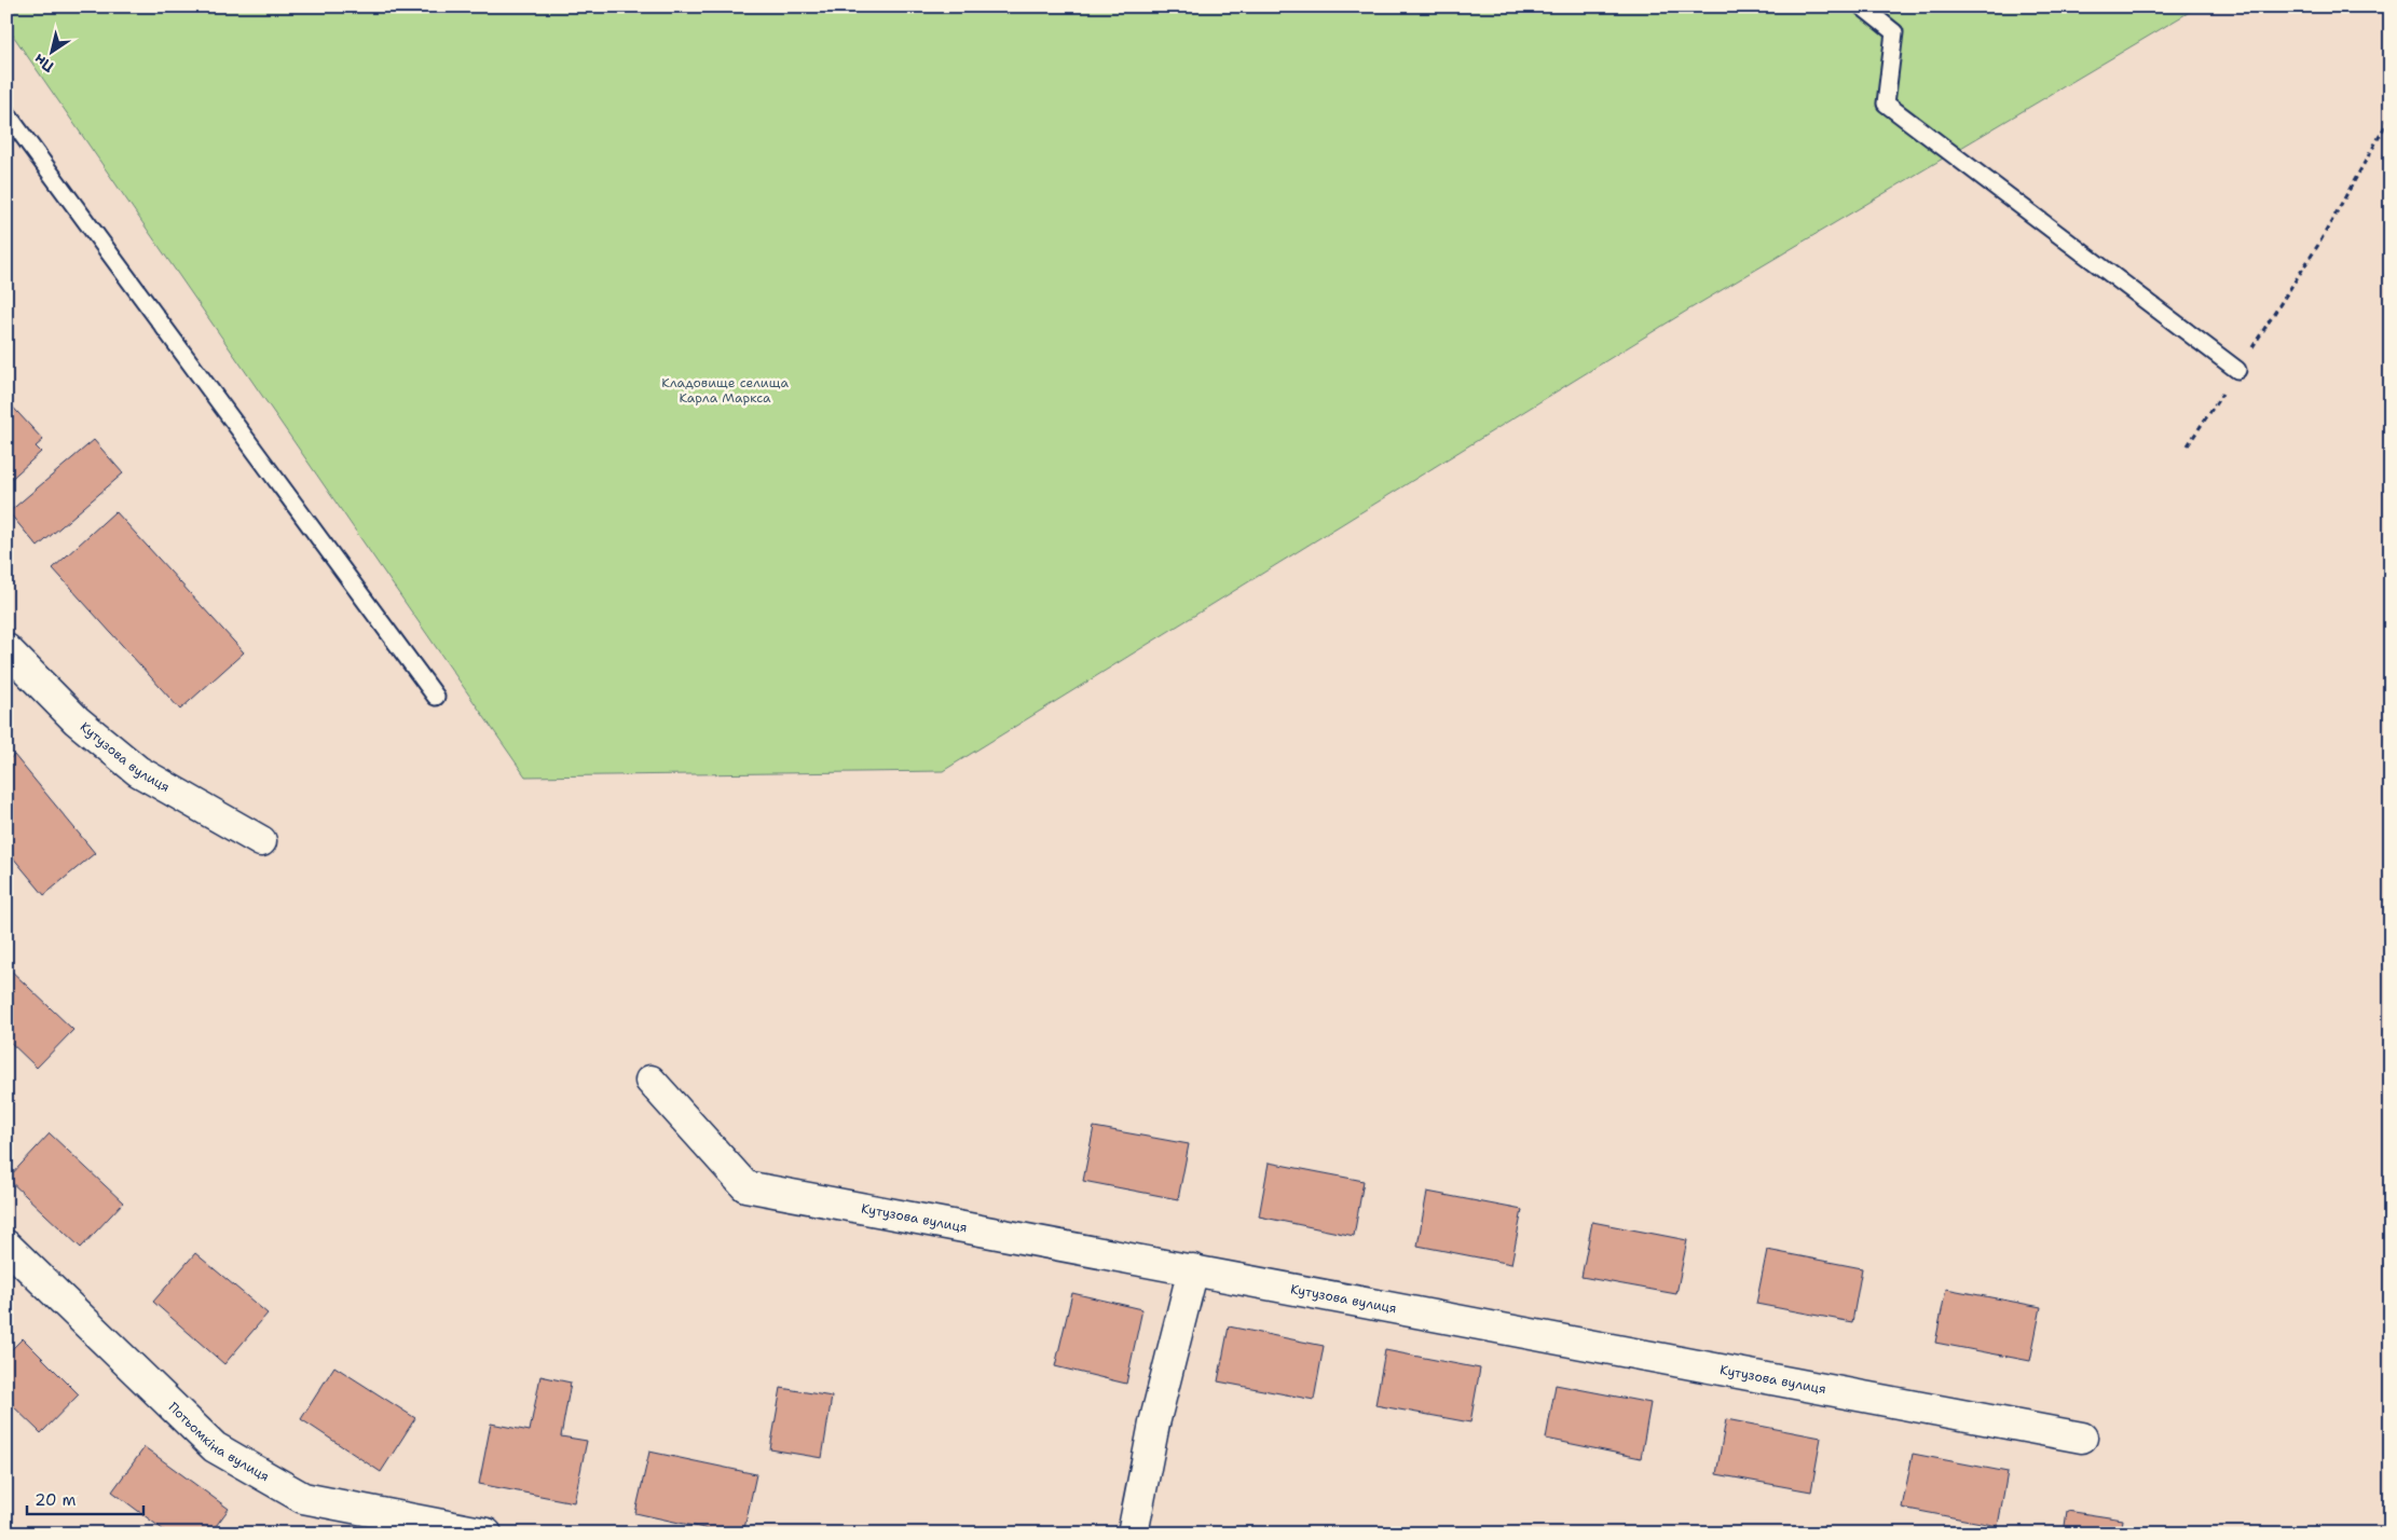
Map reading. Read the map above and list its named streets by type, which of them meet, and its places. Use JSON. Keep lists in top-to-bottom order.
{
  "streets": {
    "street": ["Кутузова вулиця", "Потьомкіна вулиця"]
  },
  "parks": ["Кладовище селища Карла Маркса"],
  "scale_bar": "20 m",
  "north": "bottom left"
}
